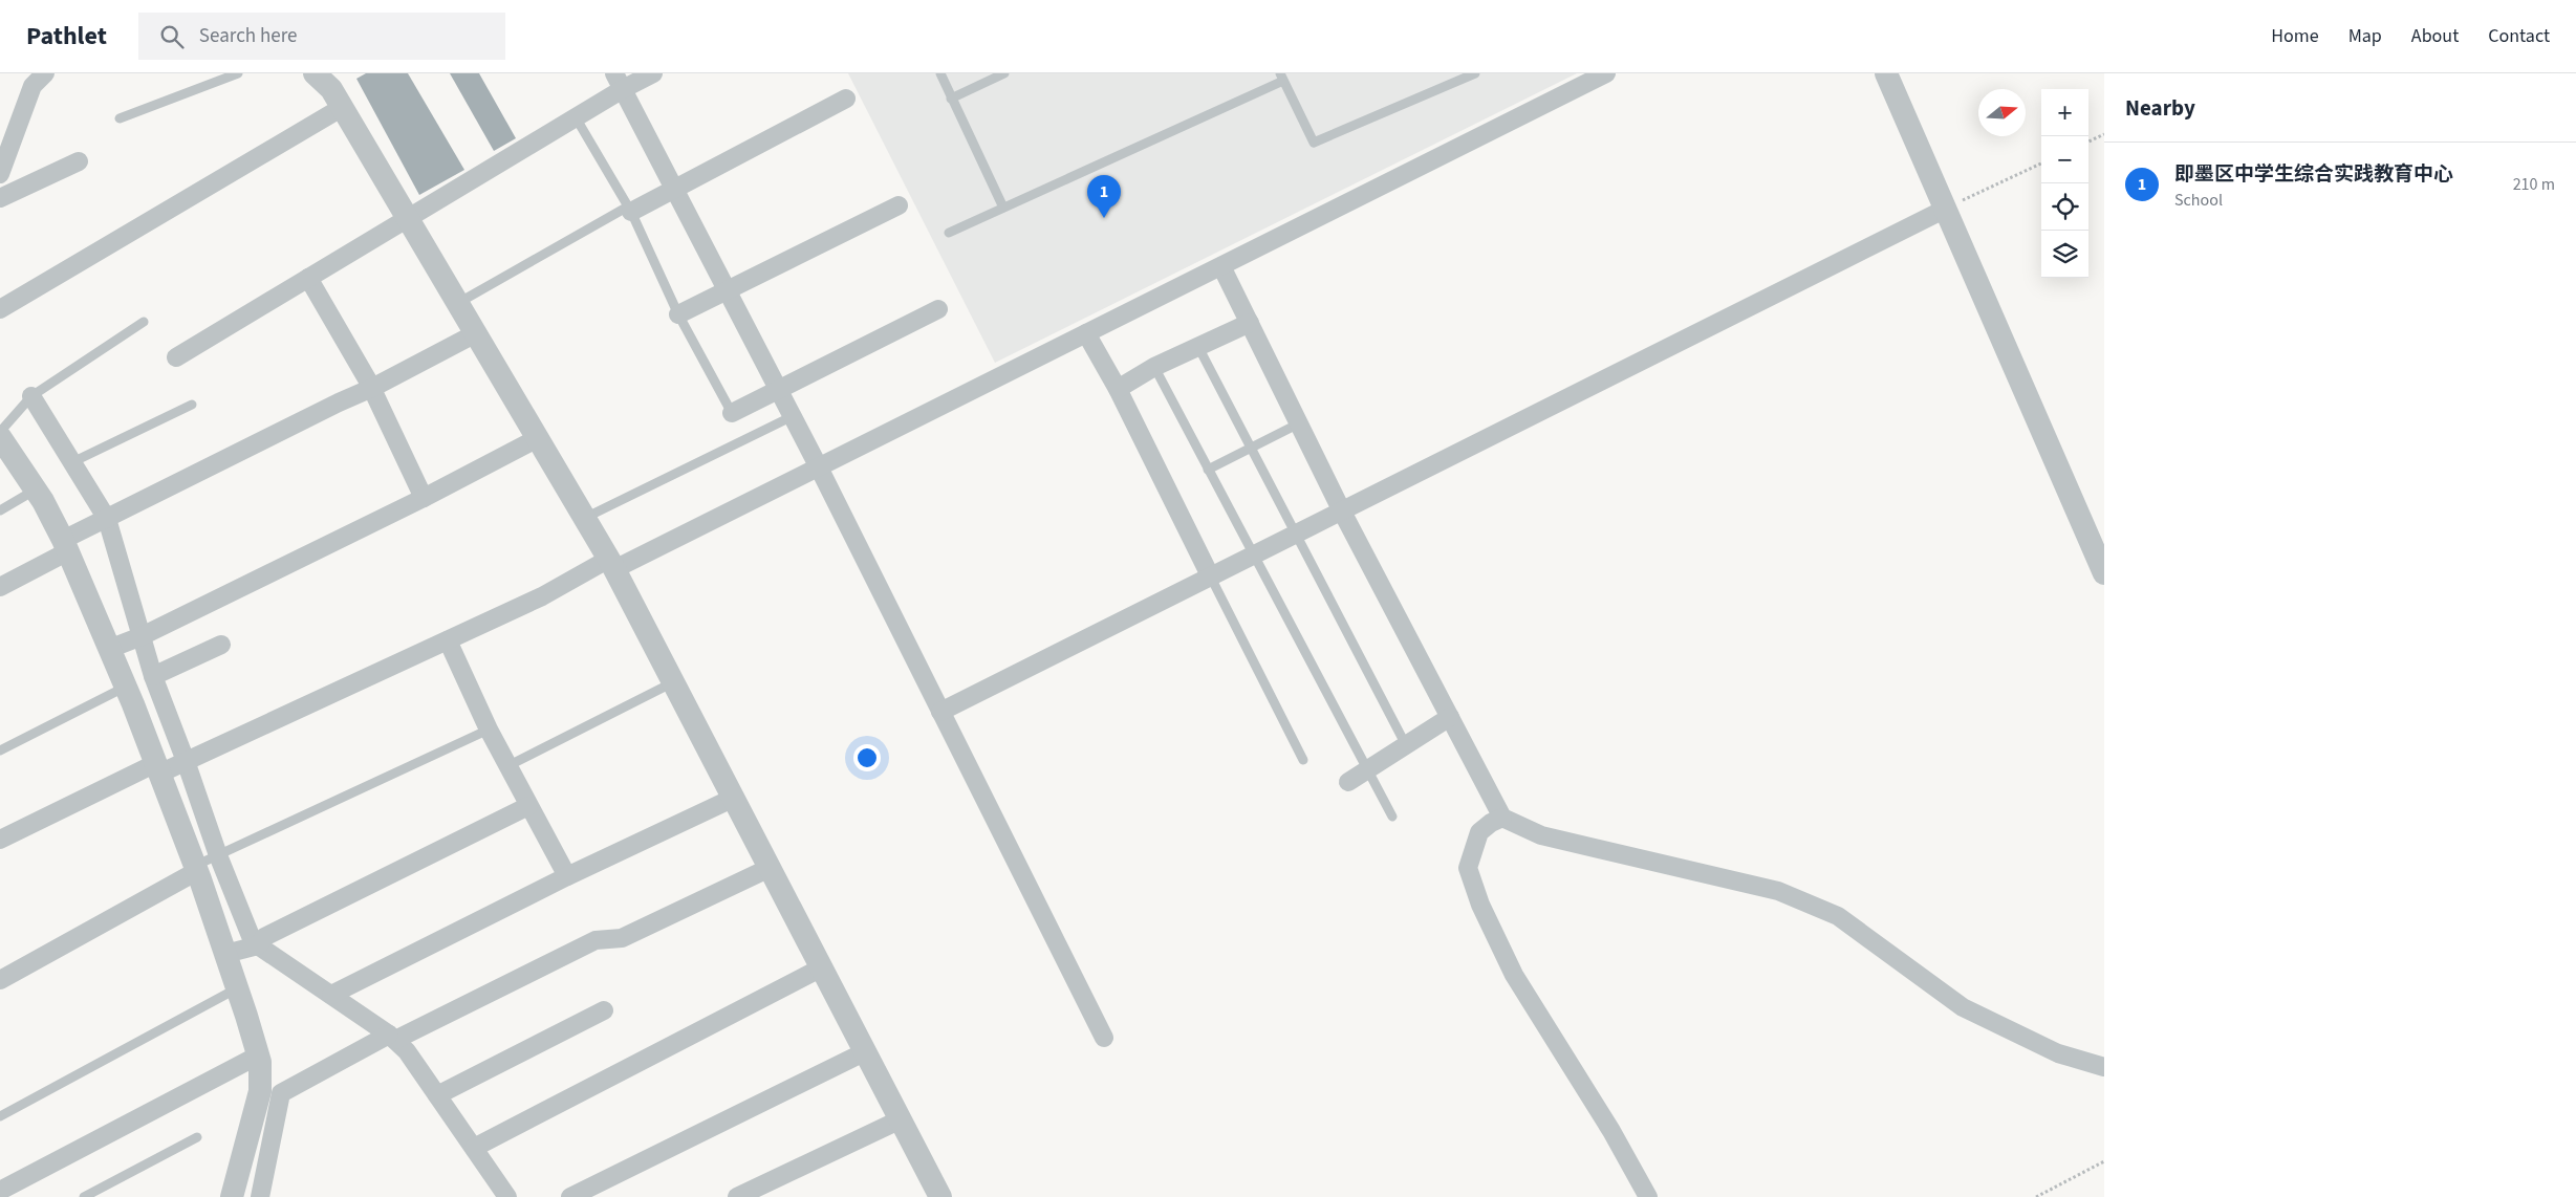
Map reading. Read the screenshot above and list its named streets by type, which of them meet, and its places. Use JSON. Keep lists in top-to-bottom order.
{
  "north": "right",
  "page": {
    "header": "Pathlet",
    "search": "Search here",
    "nav": [
      "Home",
      "Map",
      "About",
      "Contact"
    ],
    "heading": "Nearby",
    "map_buttons": ["+", "−"],
    "list": [
      {
        "mark": "1",
        "name": "即墨区中学生综合实践教育中心",
        "note": "School",
        "value": "210 m"
      }
    ],
    "pins": "1"
  }
}
